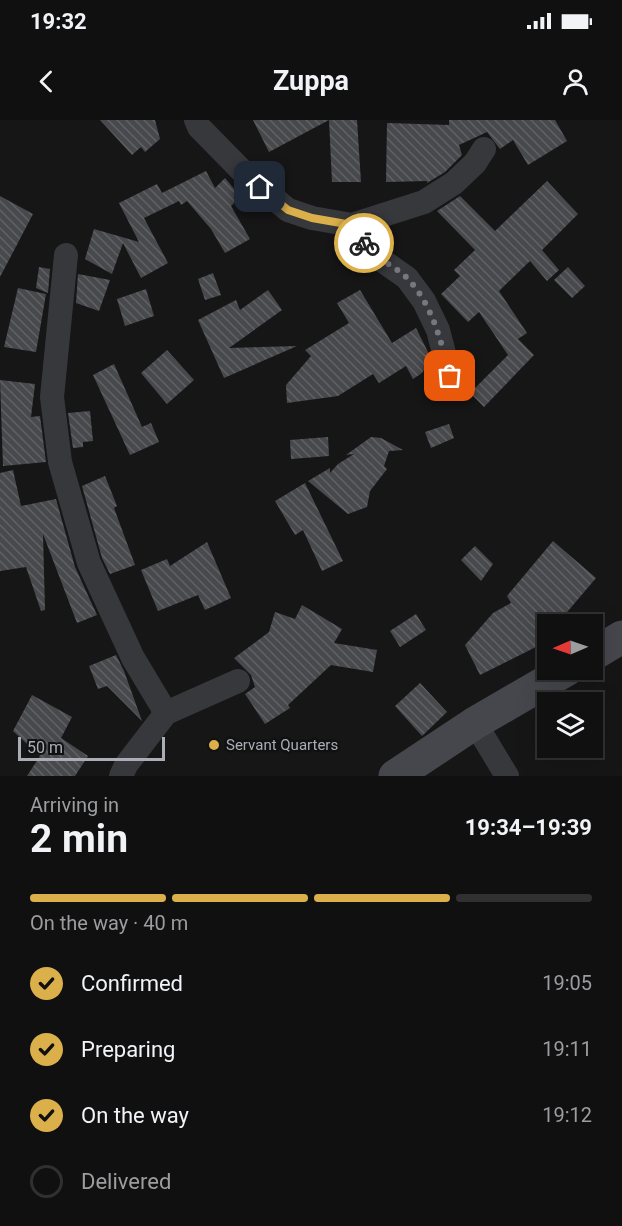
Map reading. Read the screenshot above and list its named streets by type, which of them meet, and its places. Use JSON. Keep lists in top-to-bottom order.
{
  "places": ["Servant Quarters"],
  "scale_bar": "50 m",
  "north": "left",
  "page": {
    "status": "19:32",
    "header": "Zuppa",
    "scale": "50 m",
    "heading": ["2 min", "Arriving in", "19:34–19:39"],
    "bar": "On the way · 40 m",
    "list": [
      ["Confirmed", "19:05"],
      ["Preparing", "19:11"],
      ["On the way", "19:12"],
      "Delivered"
    ]
  }
}
